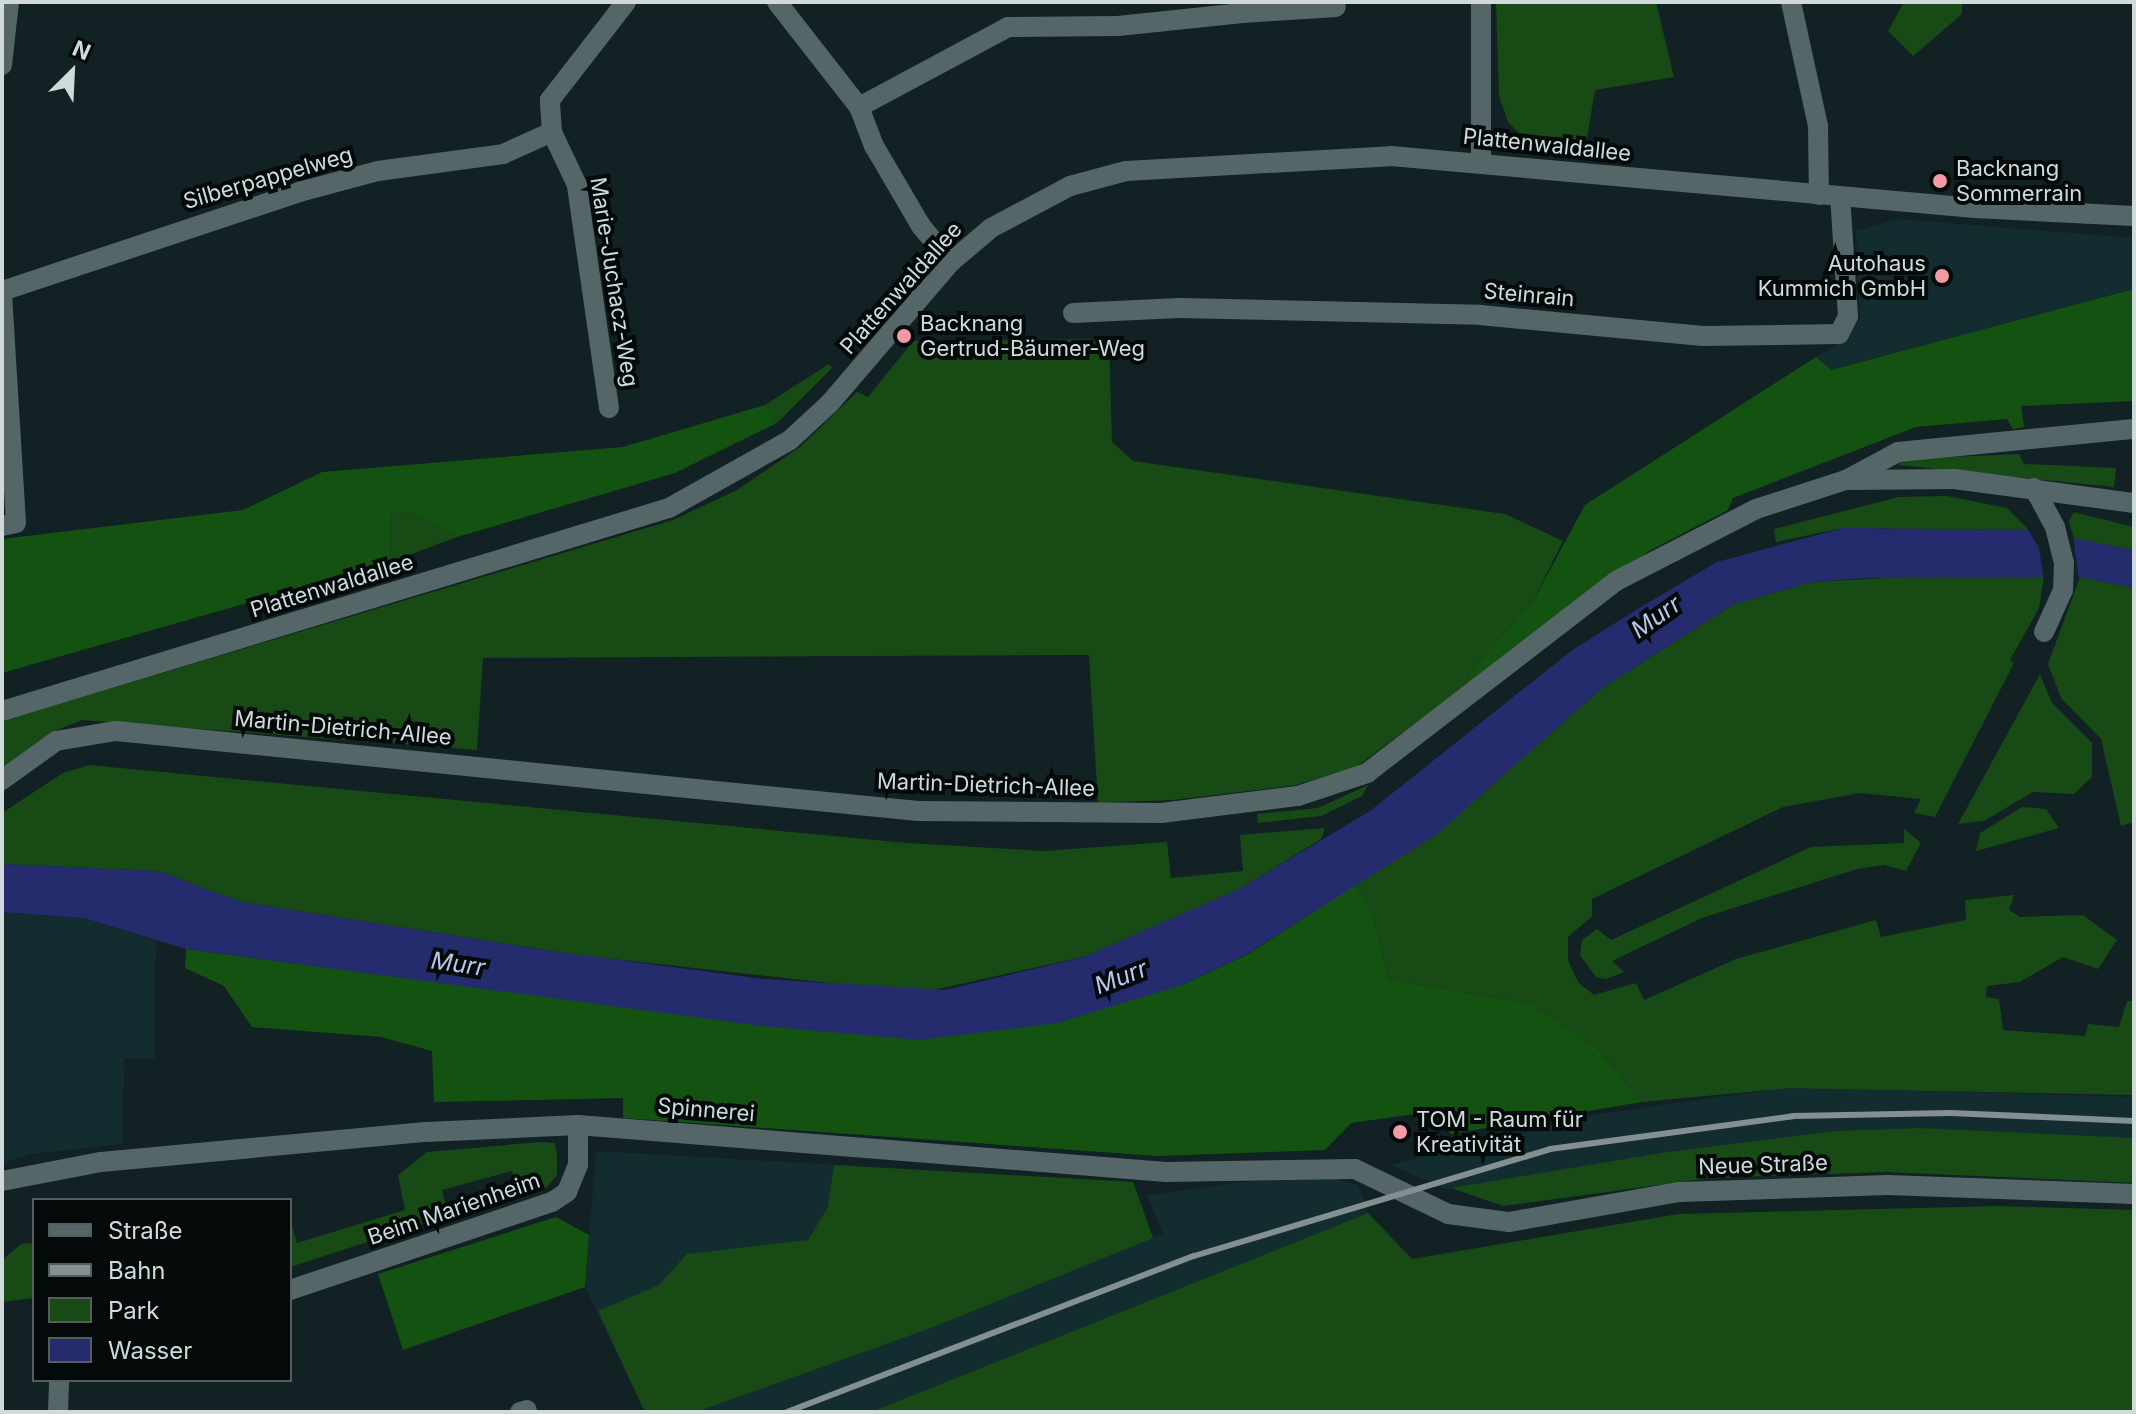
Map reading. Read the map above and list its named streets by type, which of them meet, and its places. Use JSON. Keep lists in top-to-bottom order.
{
  "streets": {
    "street": [
      "Plattenwaldallee",
      "Silberpappelweg",
      "Marie-Juchacz-Weg",
      "Steinrain",
      "Martin-Dietrich-Allee",
      "Spinnerei",
      "Neue Straße",
      "Beim Marienheim"
    ]
  },
  "crossings": [
    ["Plattenwaldallee", "Steinrain"],
    ["Silberpappelweg", "Marie-Juchacz-Weg"],
    ["Spinnerei", "Neue Straße"],
    ["Spinnerei", "Beim Marienheim"]
  ],
  "water": ["Murr"],
  "places": [
    "Backnang Sommerrain",
    "Autohaus Kummich GmbH",
    "Backnang Gertrud-Bäumer-Weg",
    "TOM - Raum für Kreativität"
  ],
  "legend": [
    "Straße",
    "Bahn",
    "Park",
    "Wasser"
  ],
  "north": "top right"
}
